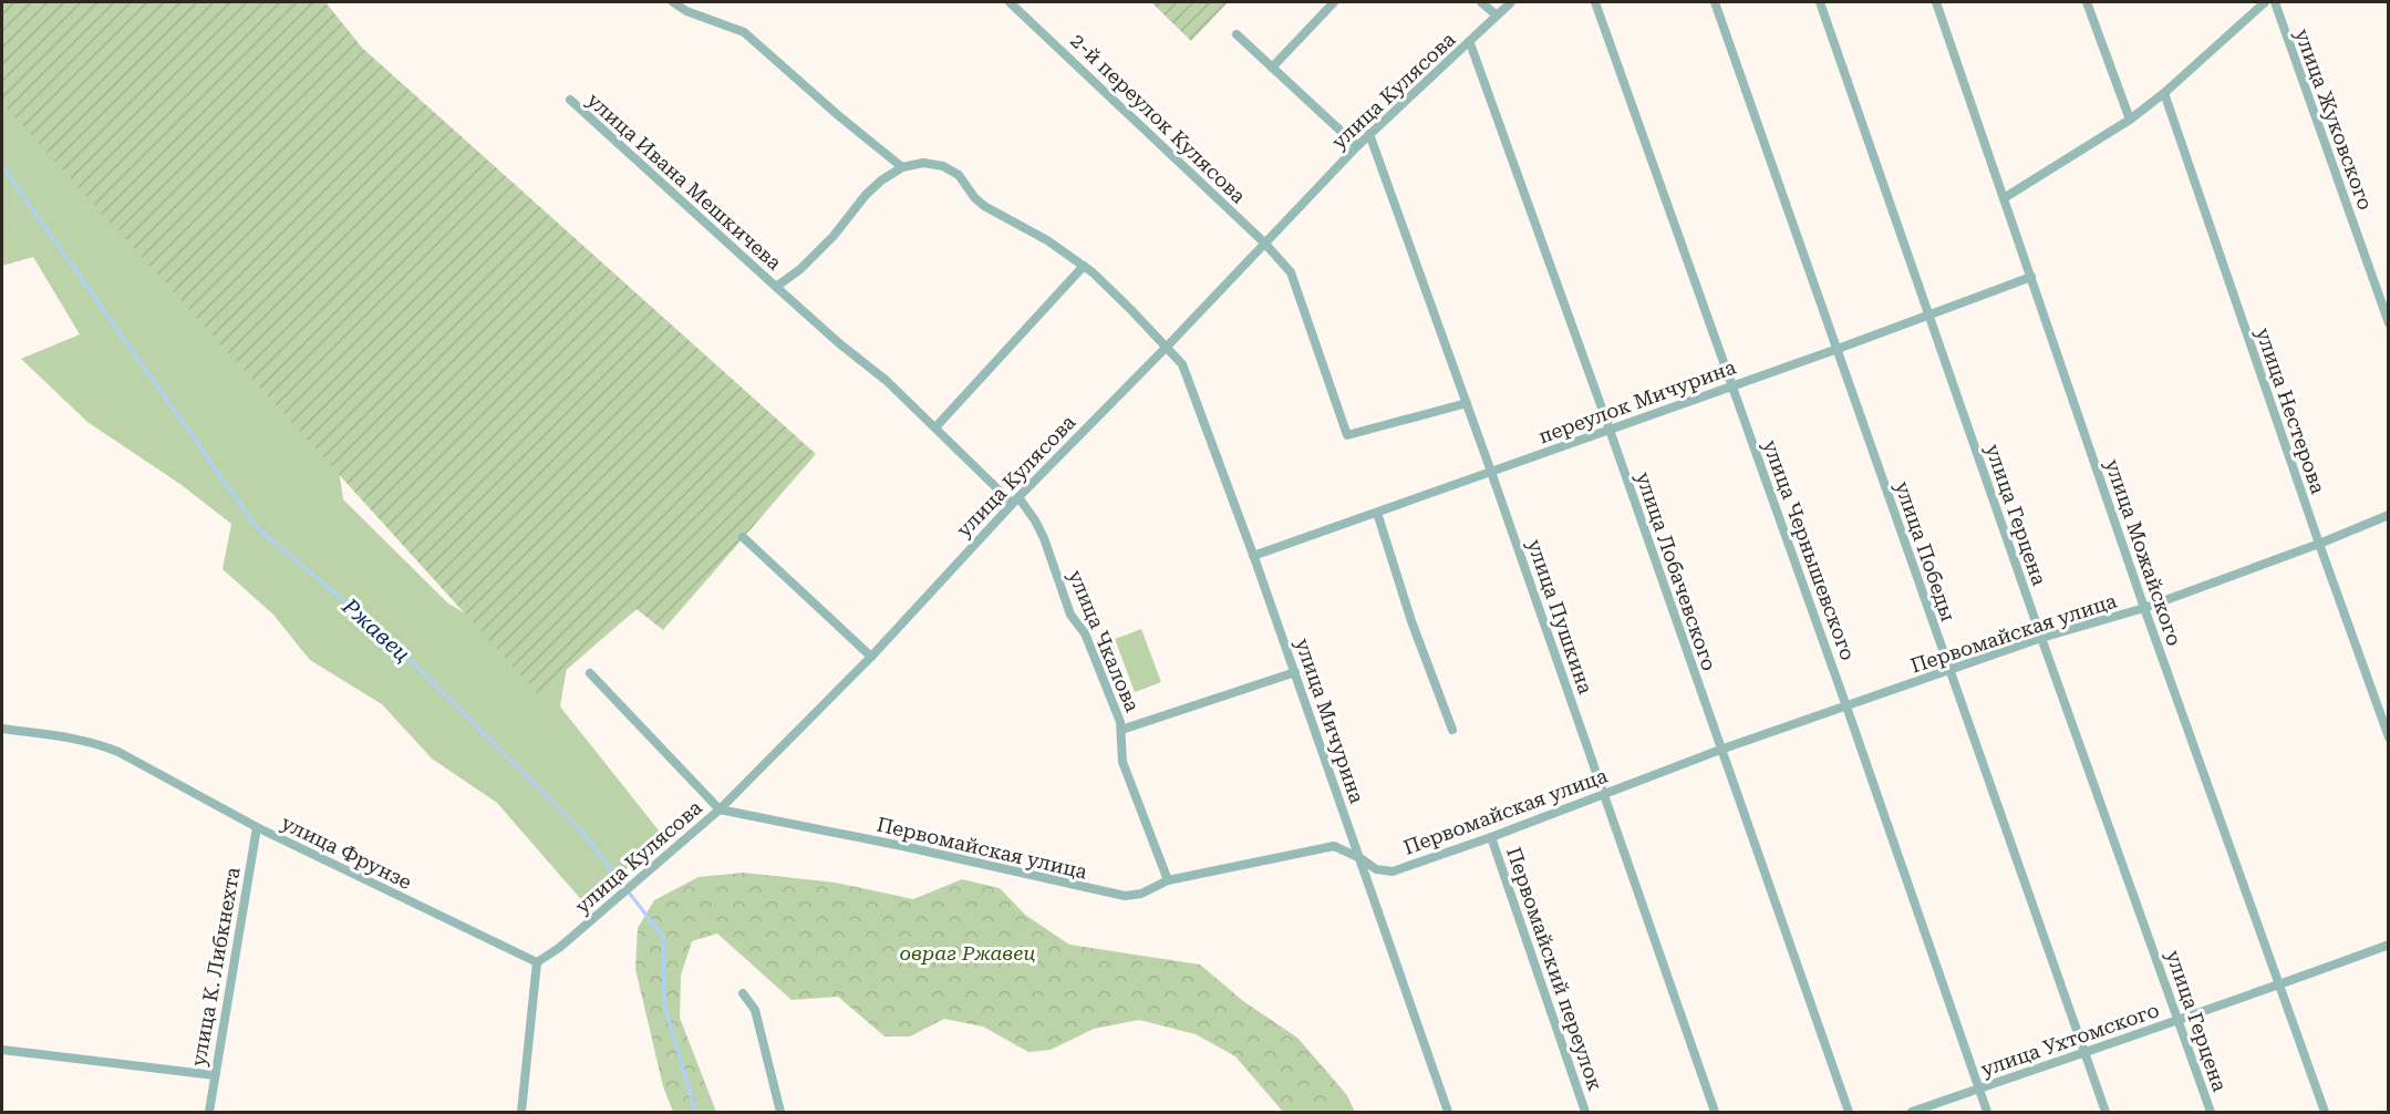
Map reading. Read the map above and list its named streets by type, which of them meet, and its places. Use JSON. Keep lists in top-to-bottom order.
{
  "streets": {
    "street": [
      "улица Кулясова",
      "2-й переулок Кулясова",
      "улица Жуковского",
      "улица Ивана Мешкичева",
      "переулок Мичурина",
      "улица Нестерова",
      "улица Герцена",
      "улица Чернышевского",
      "улица Победы",
      "улица Можайского",
      "улица Лобачевского",
      "улица Пушкина",
      "Первомайская улица",
      "улица Чкалова",
      "улица Мичурина",
      "улица Фрунзе",
      "улица К. Либкнехта",
      "Первомайский переулок",
      "улица Ухтомского"
    ]
  },
  "crossings": [
    ["улица Кулясова", "2-й переулок Кулясова"],
    ["улица Кулясова", "улица Лобачевского"],
    ["улица Кулясова", "улица Пушкина"],
    ["улица Кулясова", "Первомайская улица"],
    ["улица Кулясова", "улица Чкалова"],
    ["улица Кулясова", "улица Мичурина"],
    ["улица Кулясова", "улица Фрунзе"],
    ["2-й переулок Кулясова", "улица Пушкина"],
    ["улица Ивана Мешкичева", "улица Чкалова"],
    ["переулок Мичурина", "улица Герцена"],
    ["переулок Мичурина", "улица Чернышевского"],
    ["переулок Мичурина", "улица Победы"],
    ["переулок Мичурина", "улица Можайского"],
    ["переулок Мичурина", "улица Лобачевского"],
    ["переулок Мичурина", "улица Пушкина"],
    ["переулок Мичурина", "улица Мичурина"],
    ["улица Нестерова", "Первомайская улица"],
    ["улица Герцена", "Первомайская улица"],
    ["улица Герцена", "улица Ухтомского"],
    ["улица Чернышевского", "Первомайская улица"],
    ["улица Чернышевского", "улица Ухтомского"],
    ["улица Победы", "Первомайская улица"],
    ["улица Победы", "улица Ухтомского"],
    ["улица Можайского", "Первомайская улица"],
    ["улица Можайского", "улица Ухтомского"],
    ["улица Лобачевского", "Первомайская улица"],
    ["улица Пушкина", "Первомайская улица"],
    ["Первомайская улица", "улица Чкалова"],
    ["Первомайская улица", "улица Мичурина"],
    ["Первомайская улица", "Первомайский переулок"],
    ["улица Фрунзе", "улица К. Либкнехта"]
  ],
  "water": ["Ржавец"],
  "parks": ["овраг Ржавец"]
}
